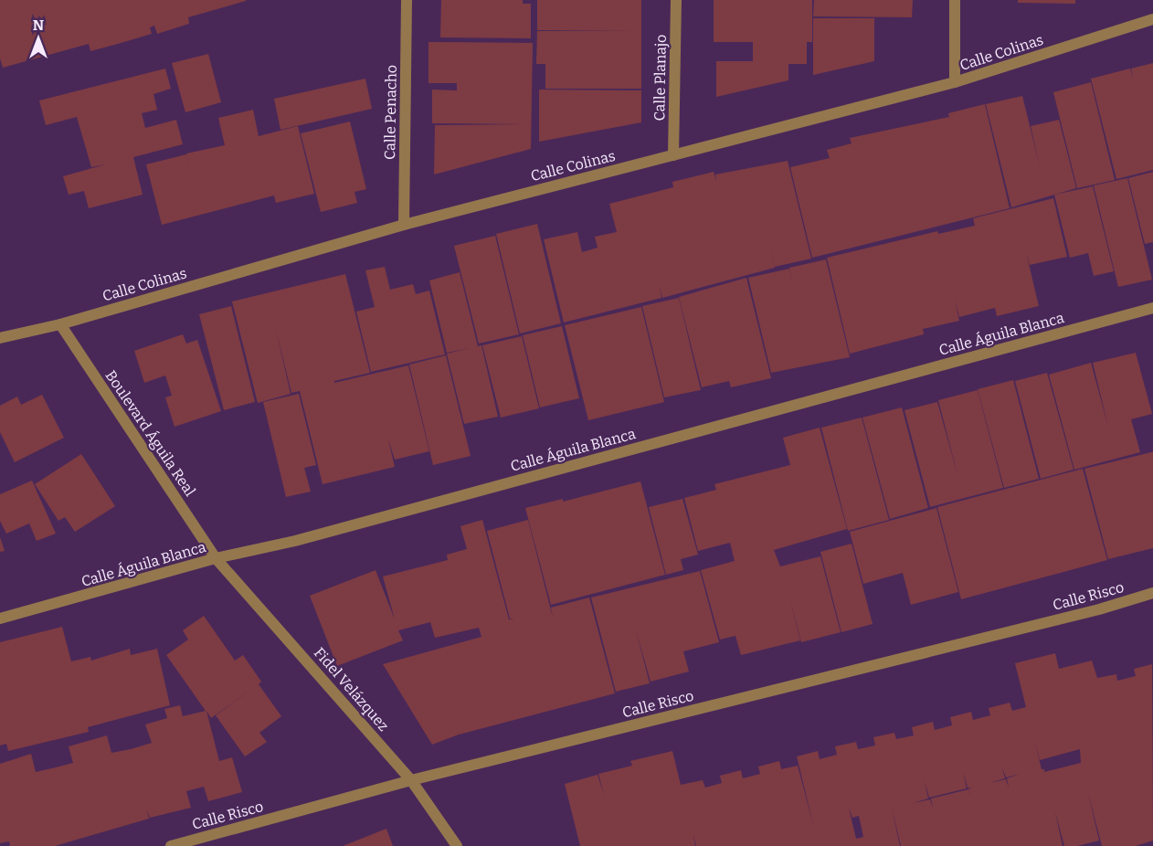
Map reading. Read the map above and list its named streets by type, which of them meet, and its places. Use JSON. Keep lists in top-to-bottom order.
{
  "streets": {
    "street": [
      "Calle Colinas",
      "Calle Planajo",
      "Calle Penacho",
      "Calle Águila Blanca",
      "Boulevard Águila Real",
      "Calle Risco",
      "Fidel Velázquez"
    ]
  },
  "crossings": [
    ["Calle Colinas", "Calle Planajo"],
    ["Calle Colinas", "Calle Penacho"],
    ["Calle Colinas", "Boulevard Águila Real"],
    ["Calle Águila Blanca", "Boulevard Águila Real"],
    ["Calle Águila Blanca", "Fidel Velázquez"],
    ["Boulevard Águila Real", "Fidel Velázquez"],
    ["Calle Risco", "Fidel Velázquez"]
  ],
  "north": "top"
}
